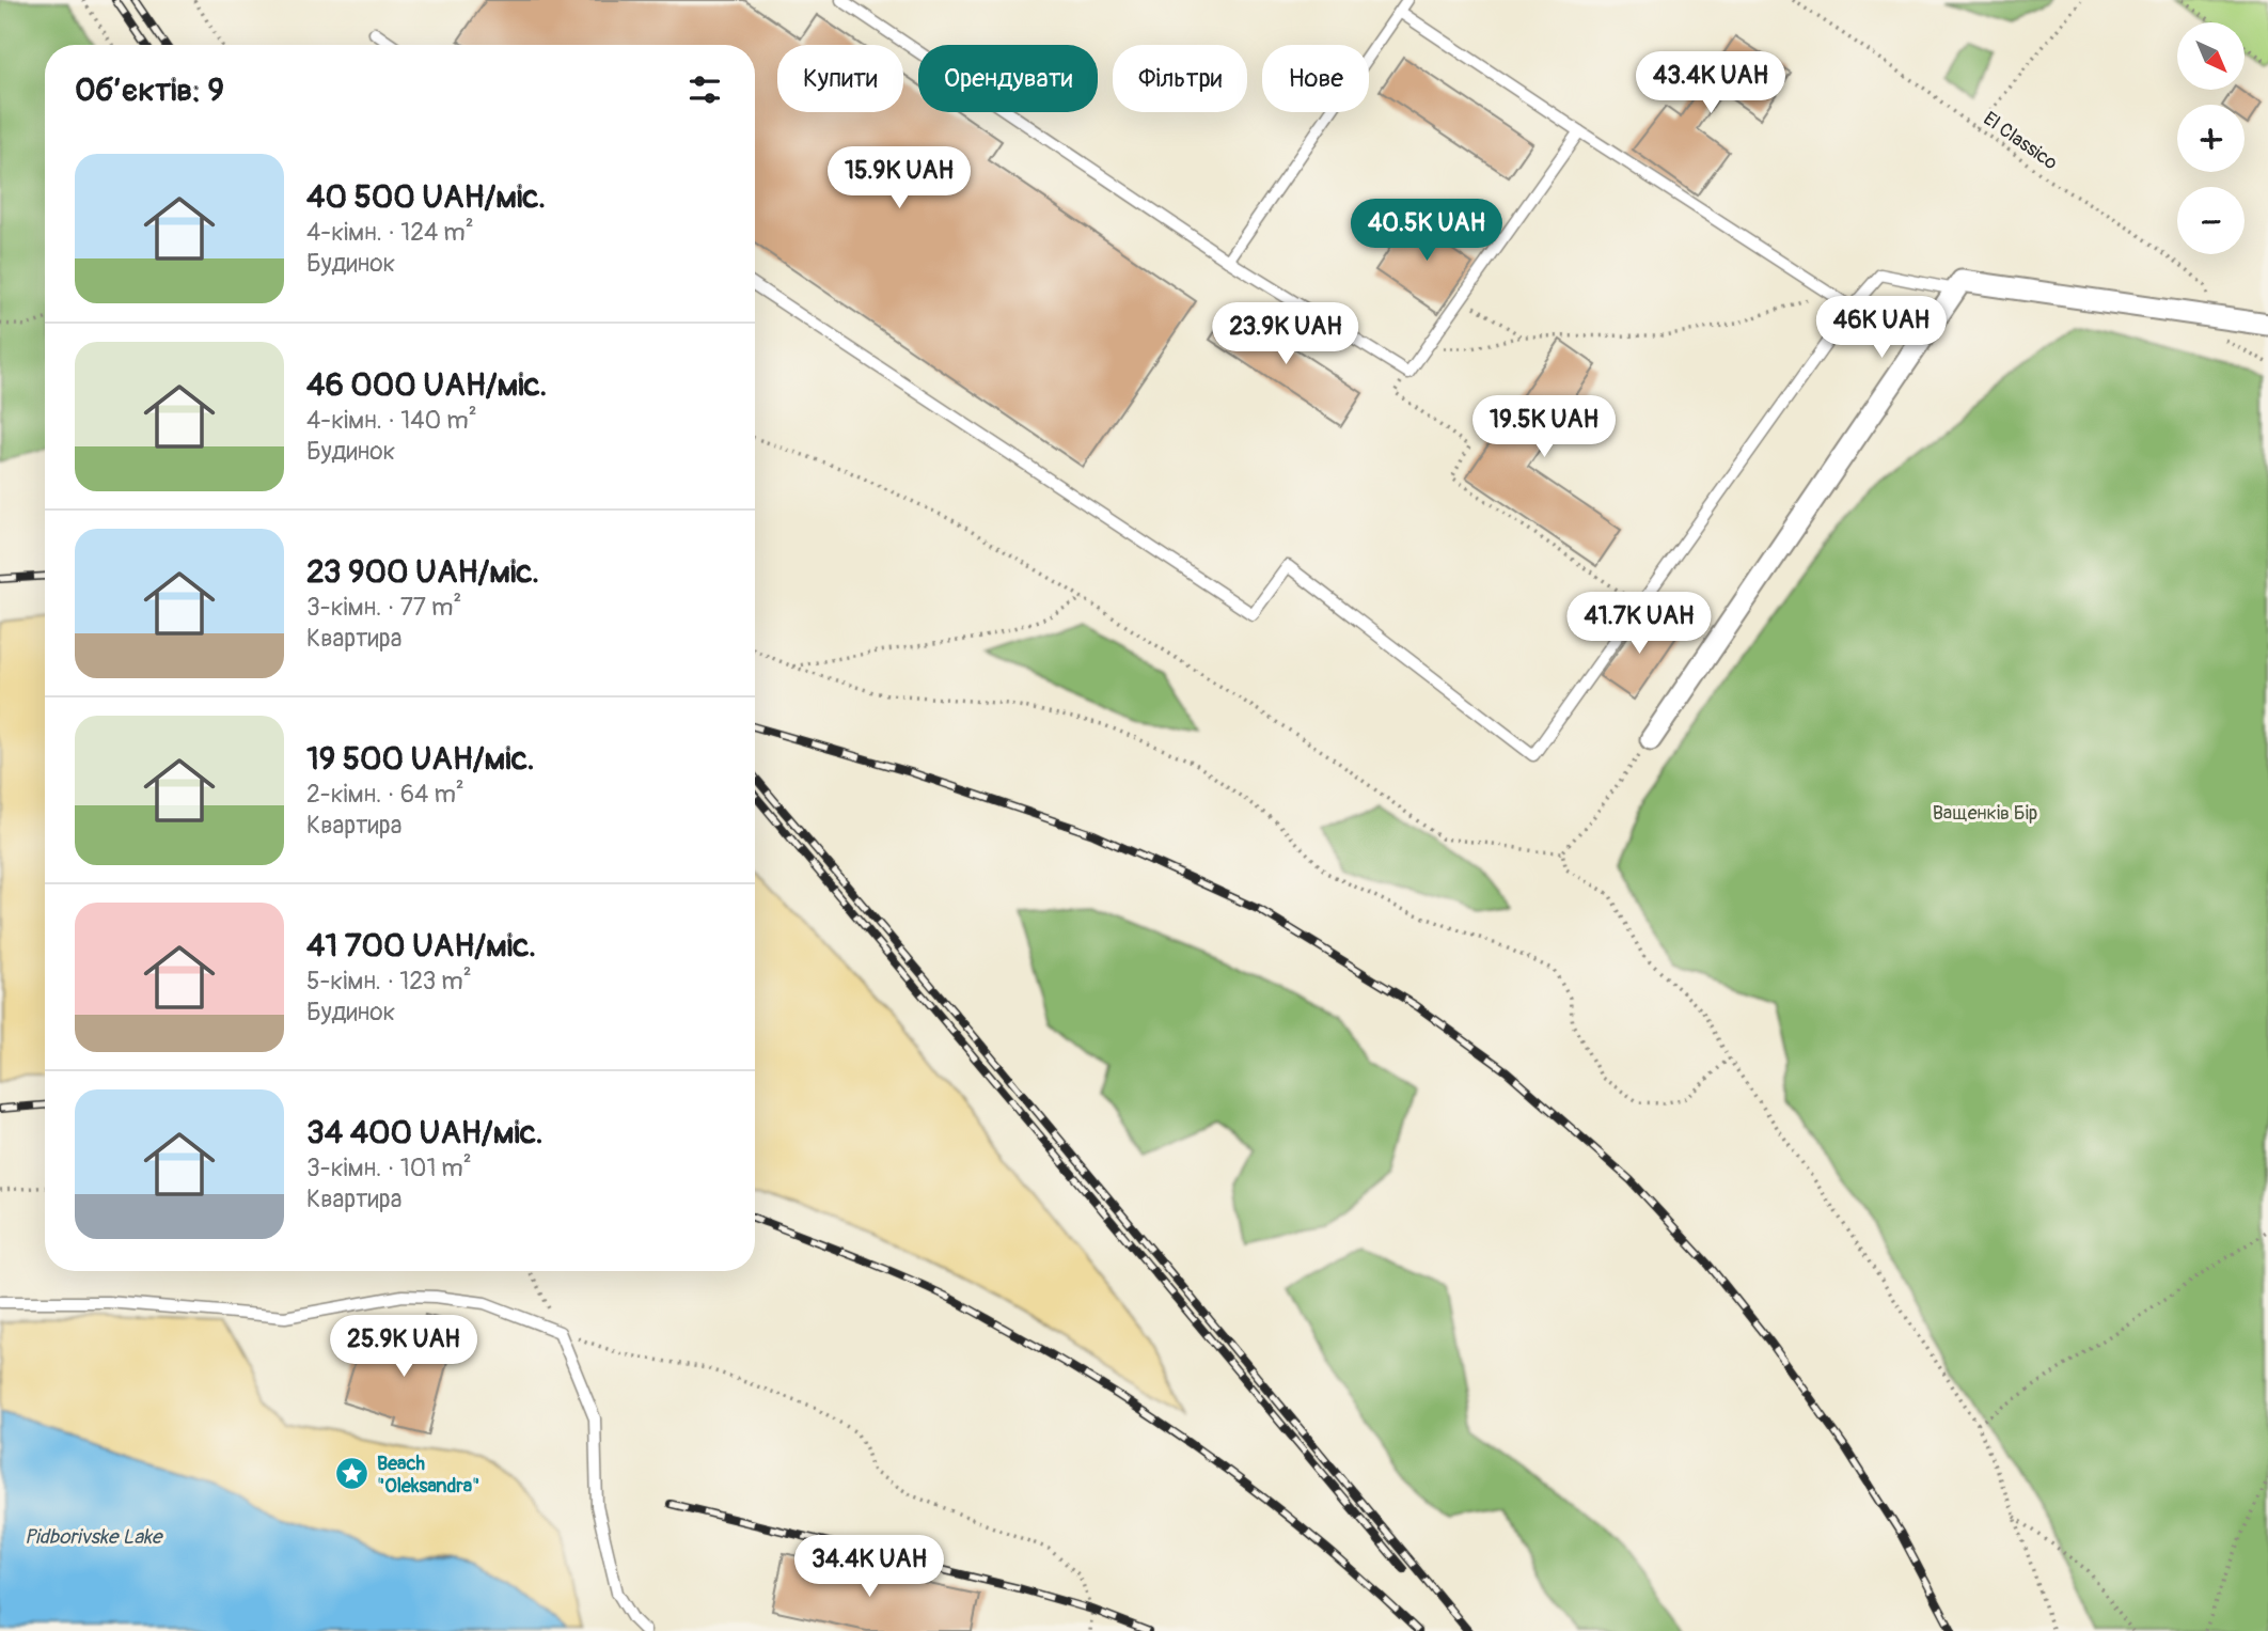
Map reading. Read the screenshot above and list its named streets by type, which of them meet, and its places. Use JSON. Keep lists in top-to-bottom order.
{
  "streets": {
    "path": ["El Classico"]
  },
  "water": ["Pidborivske Lake"],
  "parks": ["Ващенків Бір"],
  "places": {
    "place": ["Beach \"Oleksandra\""]
  },
  "north": "bottom right",
  "page": {
    "map_buttons": ["+", "−"],
    "chip": [
      "Купити",
      "Орендувати",
      "Фільтри",
      "Нове"
    ],
    "heading": "Об’єктів: 9",
    "price": [
      "43.4K UAH",
      "15.9K UAH",
      "40.5K UAH",
      "46K UAH",
      "23.9K UAH",
      "19.5K UAH",
      "41.7K UAH",
      "25.9K UAH",
      "34.4K UAH"
    ],
    "list": [
      {
        "name": "40 500 UAH/міс.",
        "note": "4-кімн. · 124 m² · Будинок"
      },
      {
        "name": "46 000 UAH/міс.",
        "note": "4-кімн. · 140 m² · Будинок"
      },
      {
        "name": "23 900 UAH/міс.",
        "note": "3-кімн. · 77 m² · Квартира"
      },
      {
        "name": "19 500 UAH/міс.",
        "note": "2-кімн. · 64 m² · Квартира"
      },
      {
        "name": "41 700 UAH/міс.",
        "note": "5-кімн. · 123 m² · Будинок"
      },
      {
        "name": "34 400 UAH/міс.",
        "note": "3-кімн. · 101 m² · Квартира"
      }
    ]
  }
}
